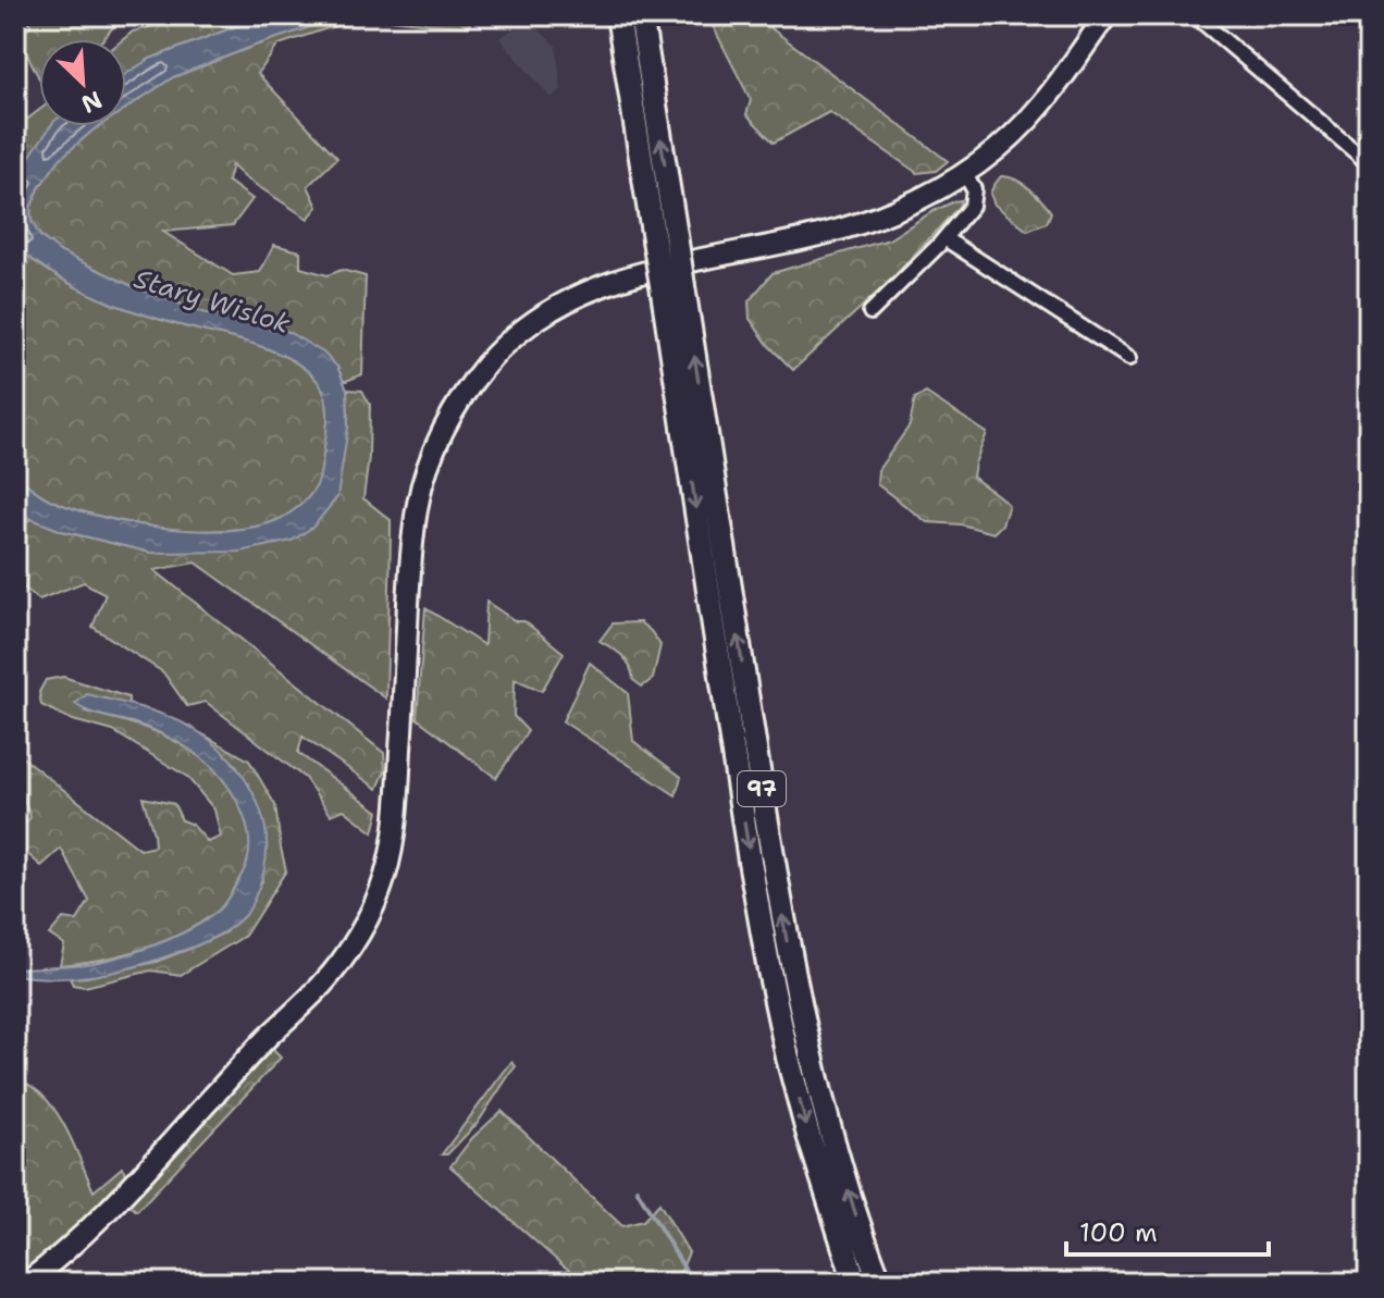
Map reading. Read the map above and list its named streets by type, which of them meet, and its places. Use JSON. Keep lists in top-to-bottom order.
{
  "streets": {
    "main road": ["97"]
  },
  "water": ["Stary Wislok"],
  "scale_bar": "100 m",
  "north": "bottom right"
}
